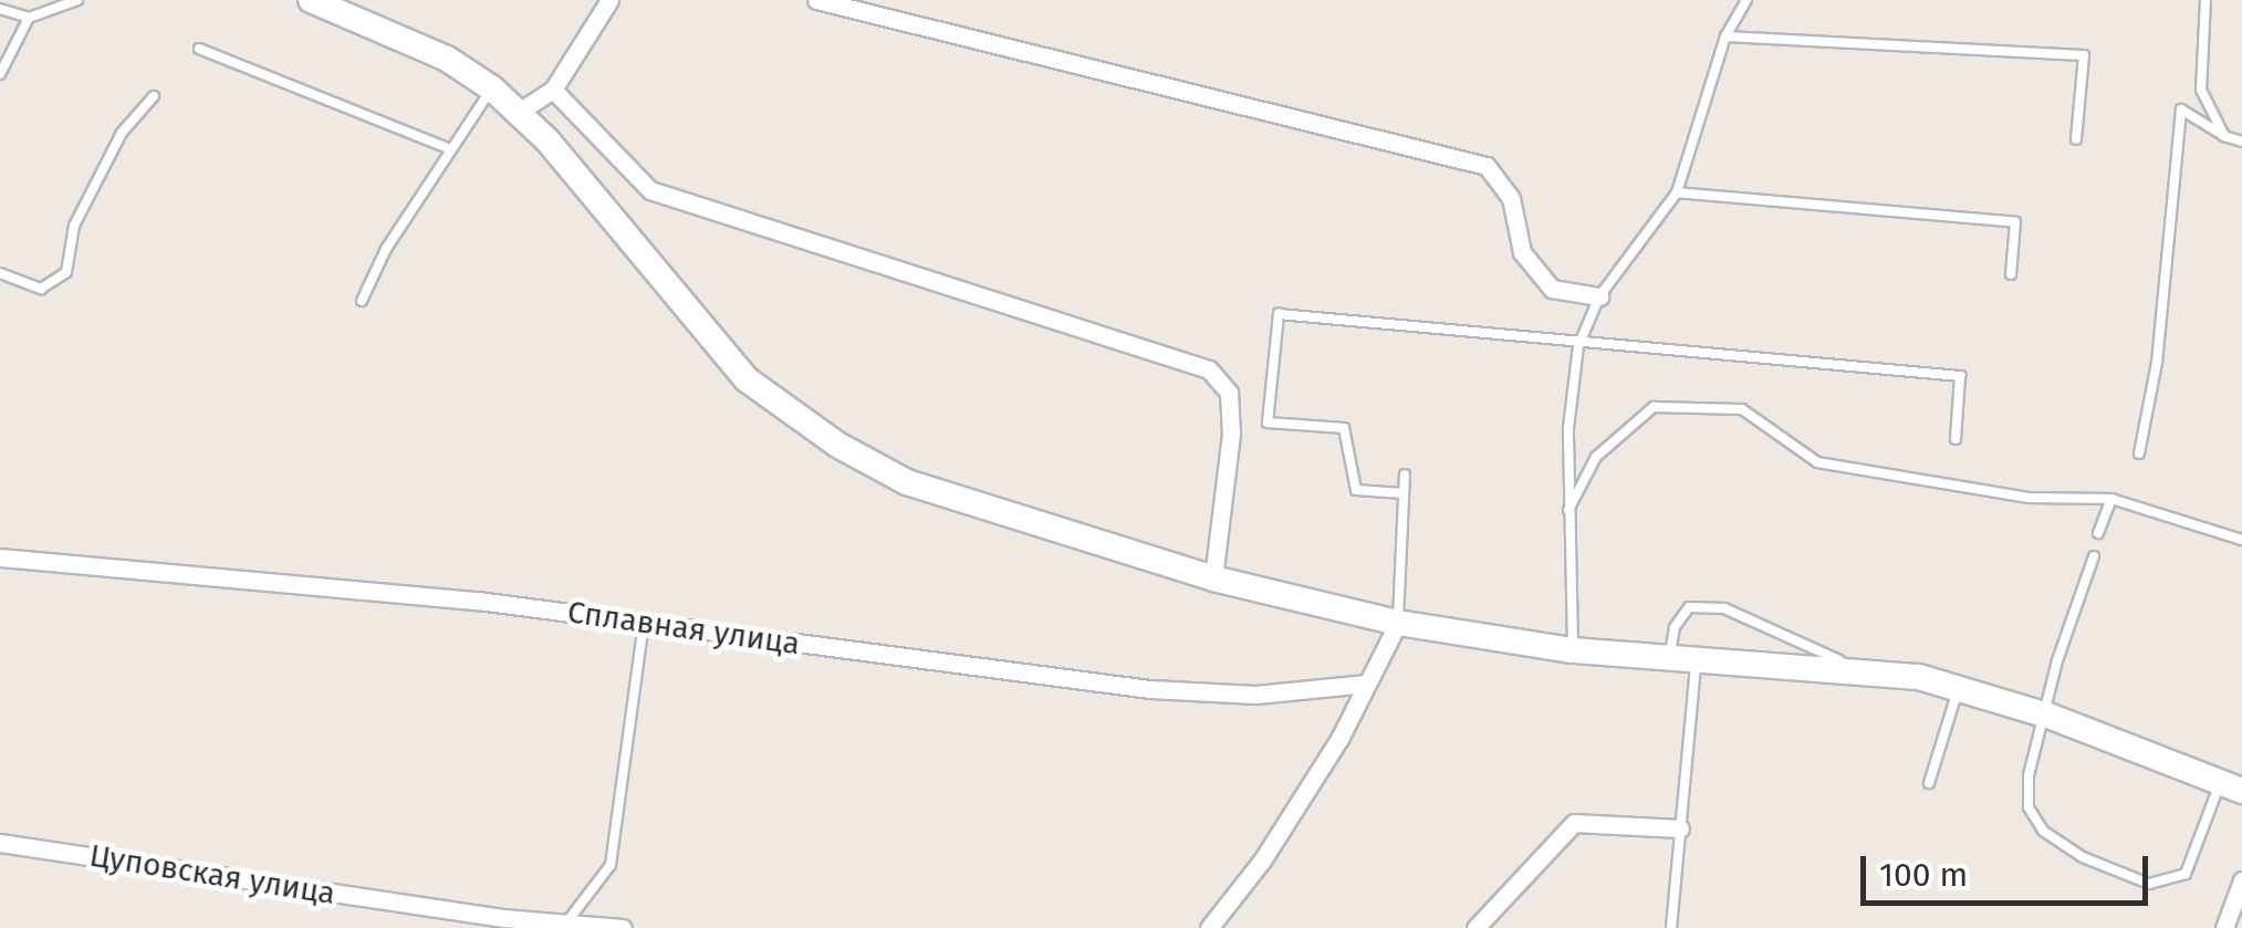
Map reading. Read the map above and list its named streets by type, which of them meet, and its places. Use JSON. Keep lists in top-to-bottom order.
{
  "streets": {
    "street": ["Сплавная улица", "Цуповская улица"]
  },
  "scale_bar": "100 m"
}
